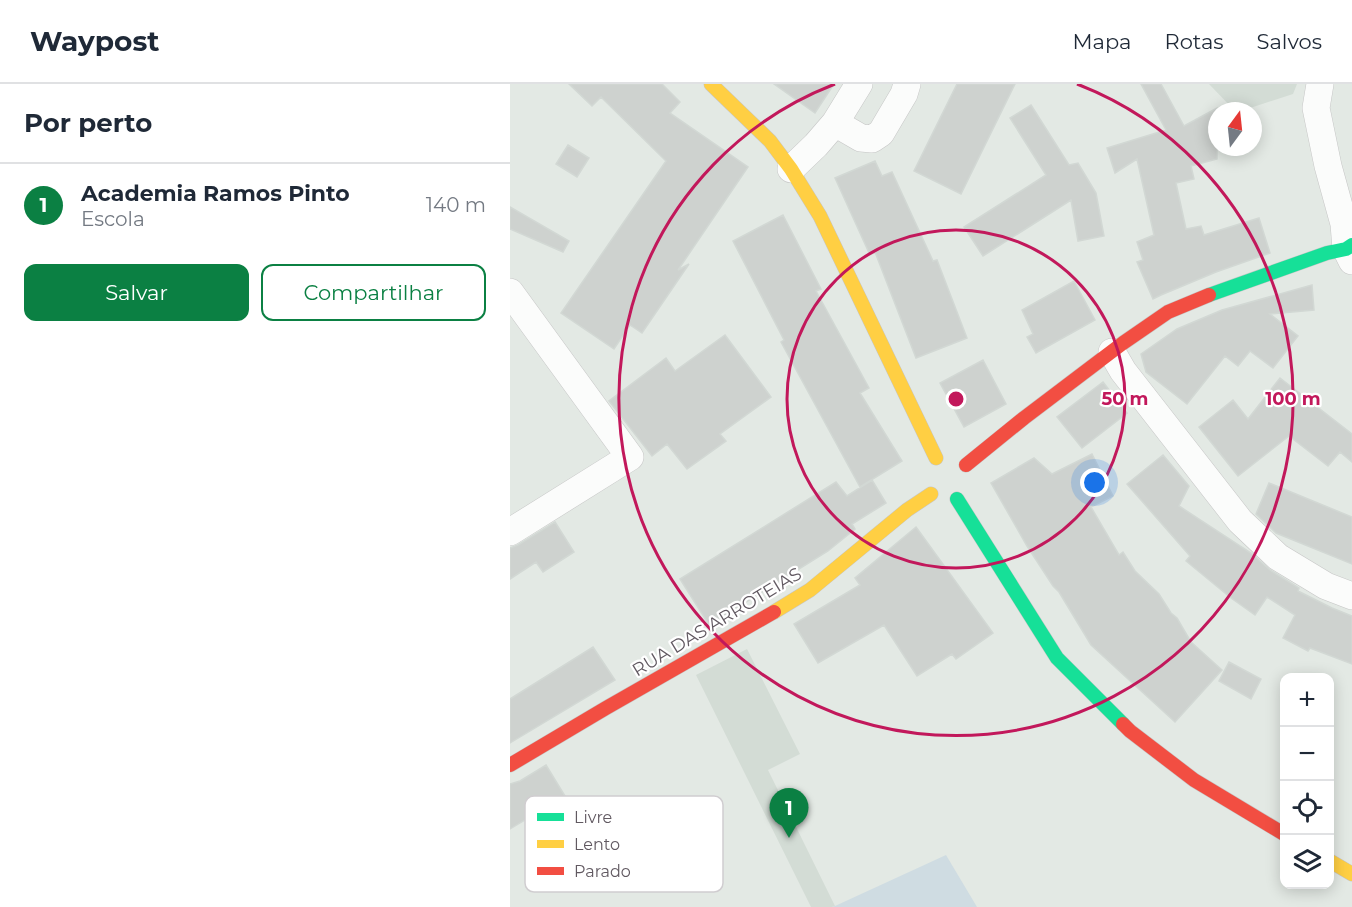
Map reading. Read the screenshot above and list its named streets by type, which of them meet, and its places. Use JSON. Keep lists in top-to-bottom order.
{
  "streets": {
    "street": ["RUA DAS ARROTEIAS"]
  },
  "legend": ["Livre", "Lento", "Parado"],
  "north": "top",
  "page": {
    "header": "Waypost",
    "nav": ["Mapa", "Rotas", "Salvos"],
    "heading": "Por perto",
    "list": [
      {
        "mark": "1",
        "name": "Academia Ramos Pinto",
        "note": "Escola",
        "value": "140 m"
      }
    ],
    "buttons": ["Salvar", "Compartilhar"],
    "map_buttons": ["+", "−"],
    "pins": "1"
  },
  "rings": ["50 m", "100 m"]
}
